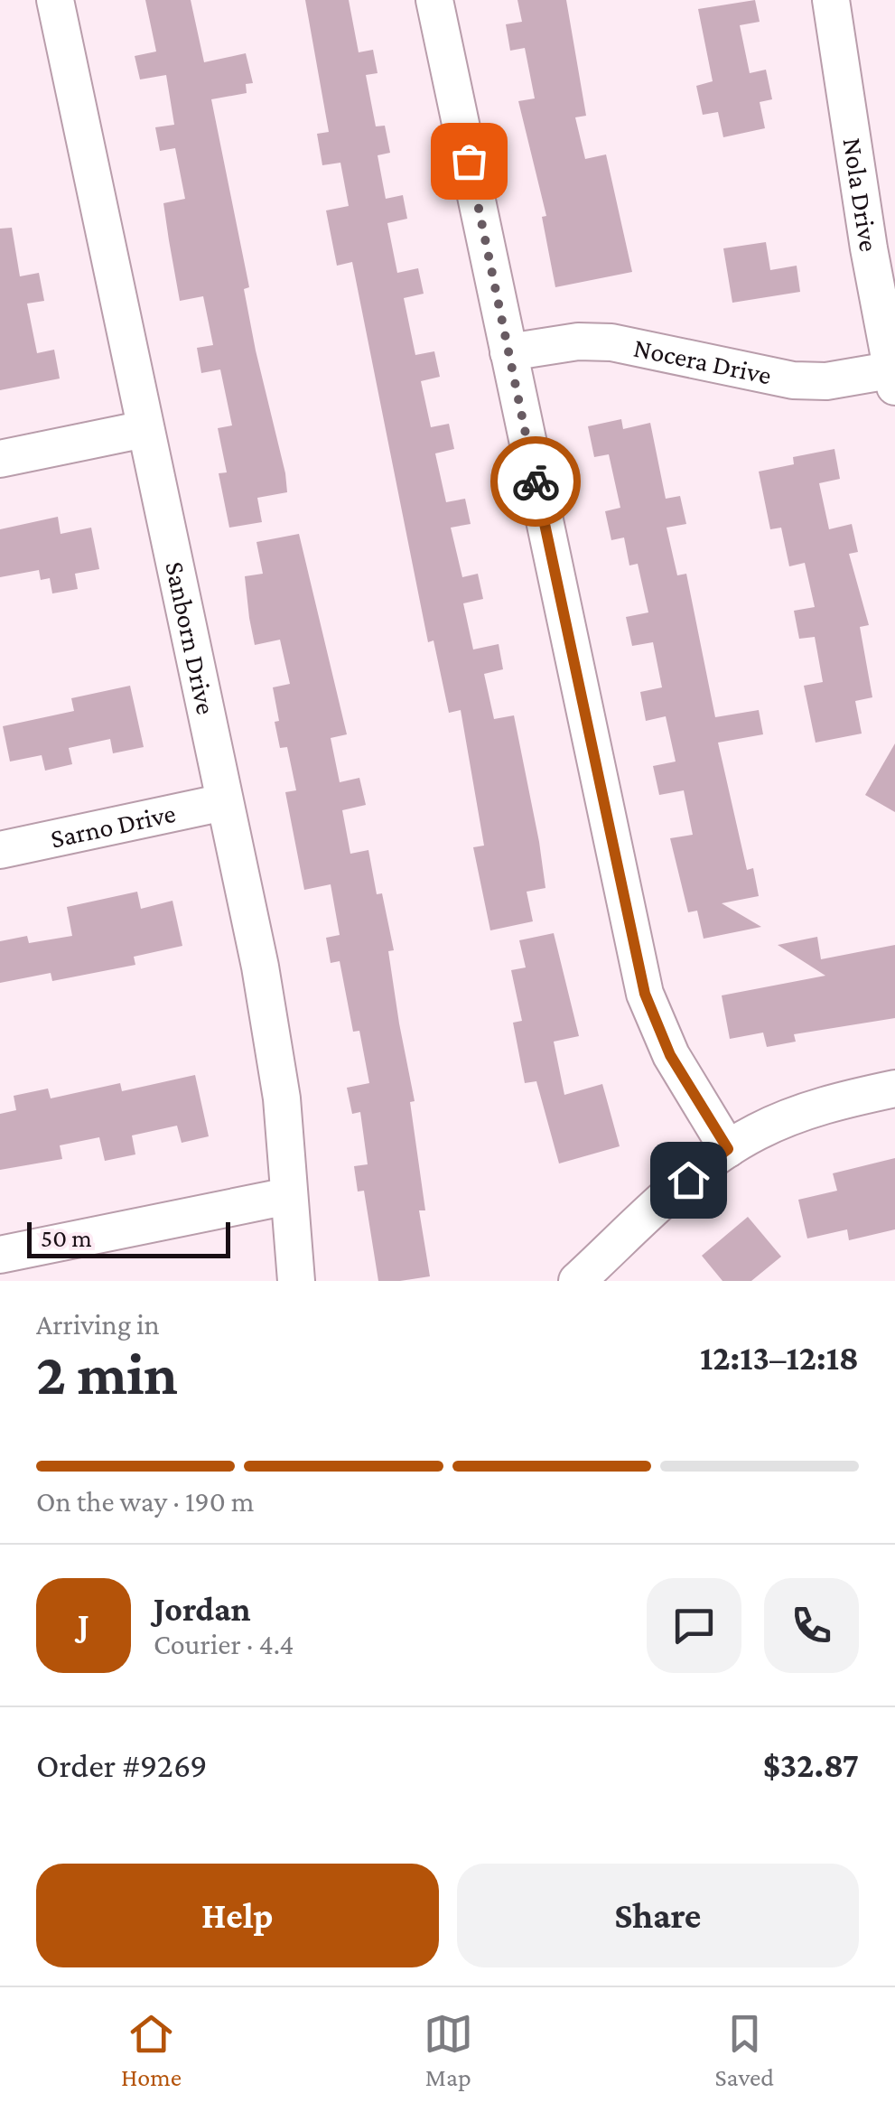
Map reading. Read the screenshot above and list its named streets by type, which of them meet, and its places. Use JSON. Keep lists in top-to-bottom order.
{
  "streets": {
    "street": [
      "Nola Drive",
      "Nocera Drive",
      "Sanborn Drive",
      "Sarno Drive"
    ]
  },
  "crossings": [
    ["Nola Drive", "Nocera Drive"],
    ["Sanborn Drive", "Sarno Drive"]
  ],
  "scale_bar": "50 m",
  "page": {
    "scale": "50 m",
    "heading": ["2 min", "Arriving in", "12:13–12:18"],
    "panel": [
      "Jordan",
      "Courier · 4.4",
      "Order #9269",
      "$32.87"
    ],
    "bar": "On the way · 190 m",
    "round": "J",
    "buttons": ["Help", "Share"],
    "tabs": ["Home", "Map", "Saved"]
  }
}
